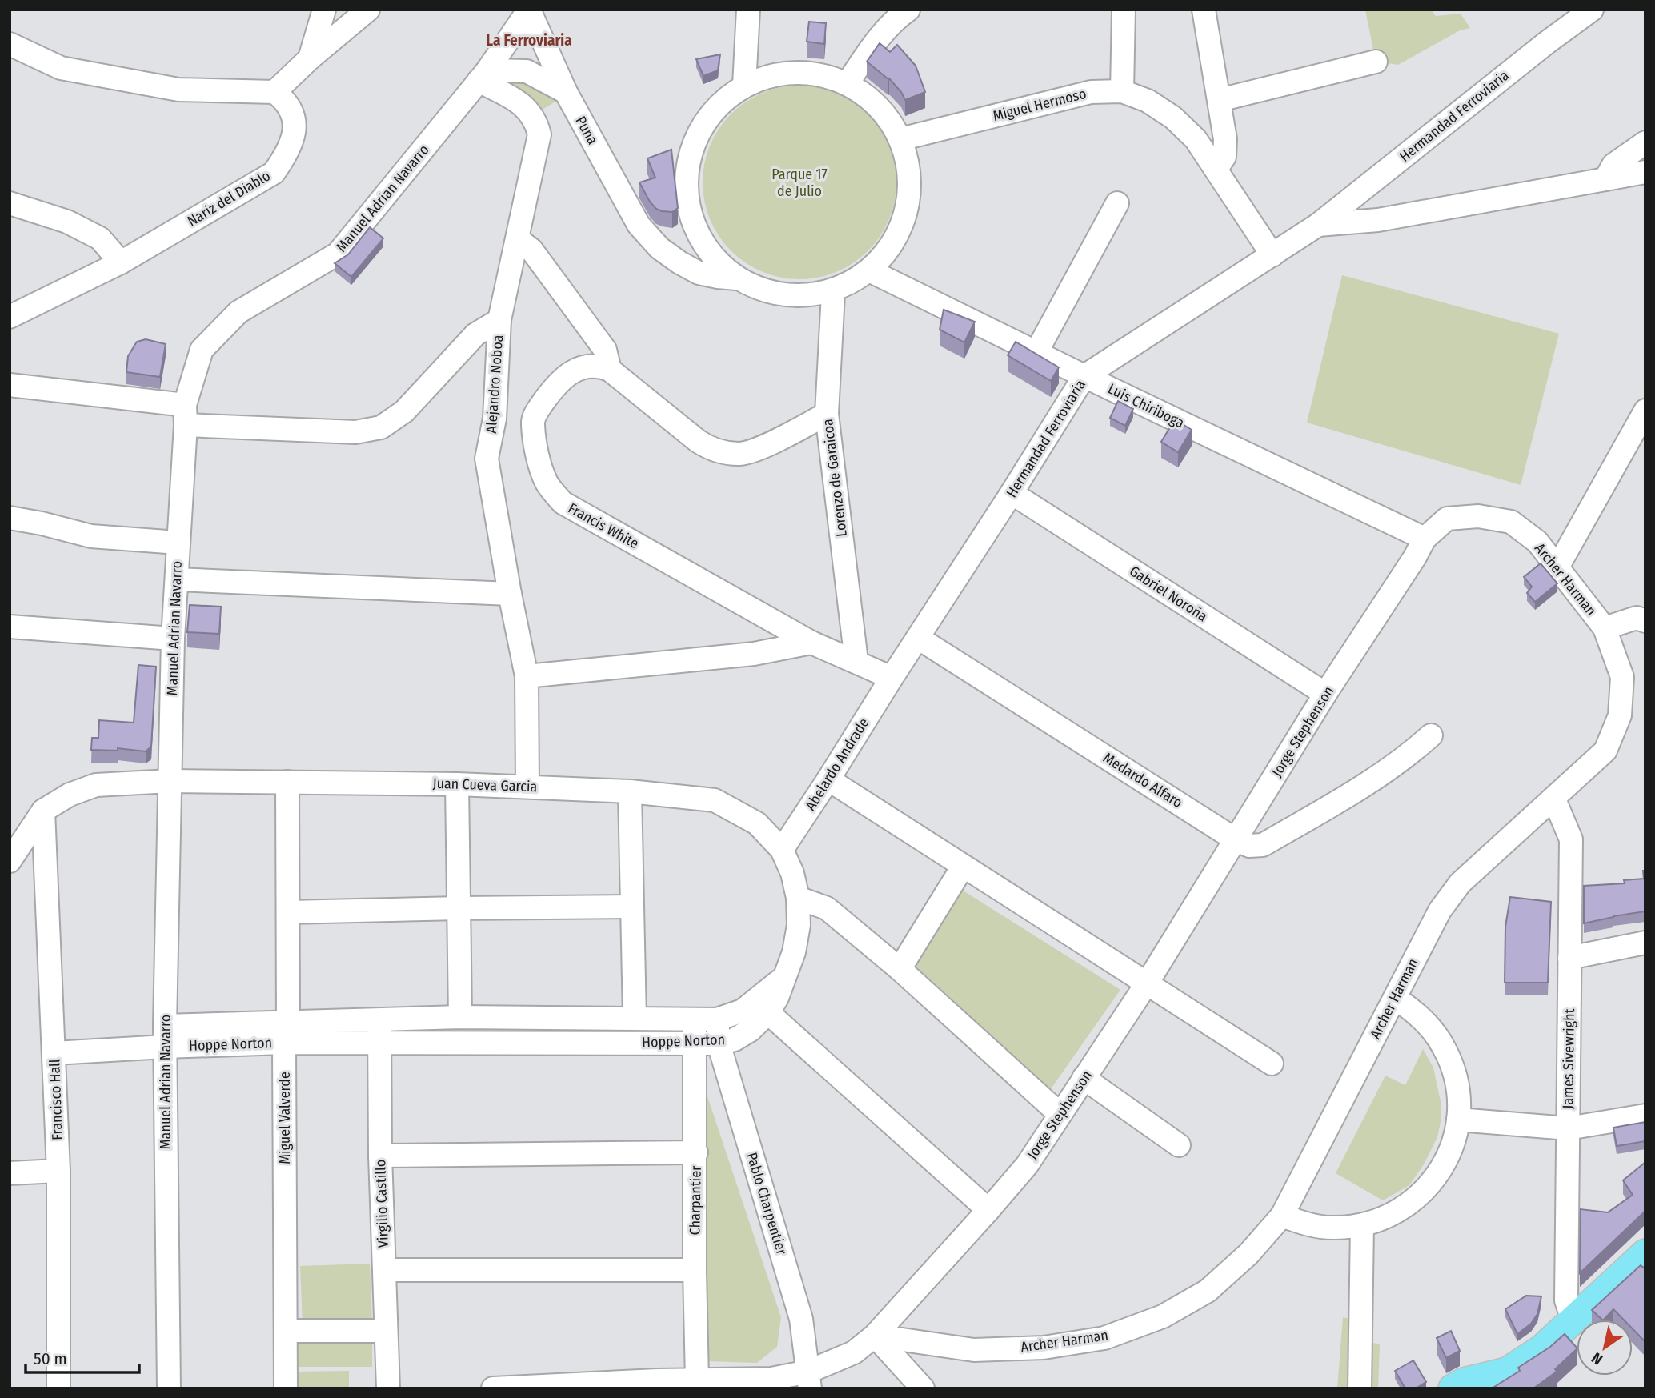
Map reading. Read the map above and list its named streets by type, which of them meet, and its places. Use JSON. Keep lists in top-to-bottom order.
{
  "streets": {
    "street": [
      "Miguel Hermoso",
      "Hermandad Ferroviaria",
      "Puna",
      "Nariz del Diablo",
      "Manuel Adrian Navarro",
      "Alejandro Noboa",
      "Luis Chiriboga",
      "Lorenzo de Garaicoa",
      "Francis White",
      "Archer Harman",
      "Gabriel Noroña",
      "Jorge Stephenson",
      "Abelardo Andrade",
      "Medardo Alfaro",
      "Juan Cueva Garcia",
      "Hoppe Norton",
      "James Sivewright",
      "Francisco Hall",
      "Miguel Valverde",
      "Charpantier",
      "Virgilio Castillo",
      "Pablo Charpentier"
    ]
  },
  "crossings": [
    ["Miguel Hermoso", "Hermandad Ferroviaria"],
    ["Hermandad Ferroviaria", "Luis Chiriboga"],
    ["Hermandad Ferroviaria", "Francis White"],
    ["Hermandad Ferroviaria", "Gabriel Noroña"],
    ["Hermandad Ferroviaria", "Abelardo Andrade"],
    ["Hermandad Ferroviaria", "Medardo Alfaro"],
    ["Puna", "Manuel Adrian Navarro"],
    ["Manuel Adrian Navarro", "Alejandro Noboa"],
    ["Manuel Adrian Navarro", "Juan Cueva Garcia"],
    ["Manuel Adrian Navarro", "Hoppe Norton"],
    ["Alejandro Noboa", "Juan Cueva Garcia"],
    ["Luis Chiriboga", "Archer Harman"],
    ["Luis Chiriboga", "Jorge Stephenson"],
    ["Lorenzo de Garaicoa", "Francis White"],
    ["Francis White", "Abelardo Andrade"],
    ["Archer Harman", "Jorge Stephenson"],
    ["Archer Harman", "James Sivewright"],
    ["Gabriel Noroña", "Jorge Stephenson"],
    ["Jorge Stephenson", "Medardo Alfaro"],
    ["Jorge Stephenson", "Charpantier"],
    ["Jorge Stephenson", "Pablo Charpentier"],
    ["Abelardo Andrade", "Juan Cueva Garcia"],
    ["Juan Cueva Garcia", "Hoppe Norton"],
    ["Juan Cueva Garcia", "Francisco Hall"],
    ["Juan Cueva Garcia", "Miguel Valverde"],
    ["Hoppe Norton", "Francisco Hall"],
    ["Hoppe Norton", "Miguel Valverde"],
    ["Hoppe Norton", "Charpantier"],
    ["Hoppe Norton", "Virgilio Castillo"],
    ["Hoppe Norton", "Pablo Charpentier"],
    ["Charpantier", "Pablo Charpentier"]
  ],
  "districts": ["La Ferroviaria"],
  "parks": ["Parque 17 de Julio"],
  "scale_bar": "50 m",
  "north": "bottom left"
}
